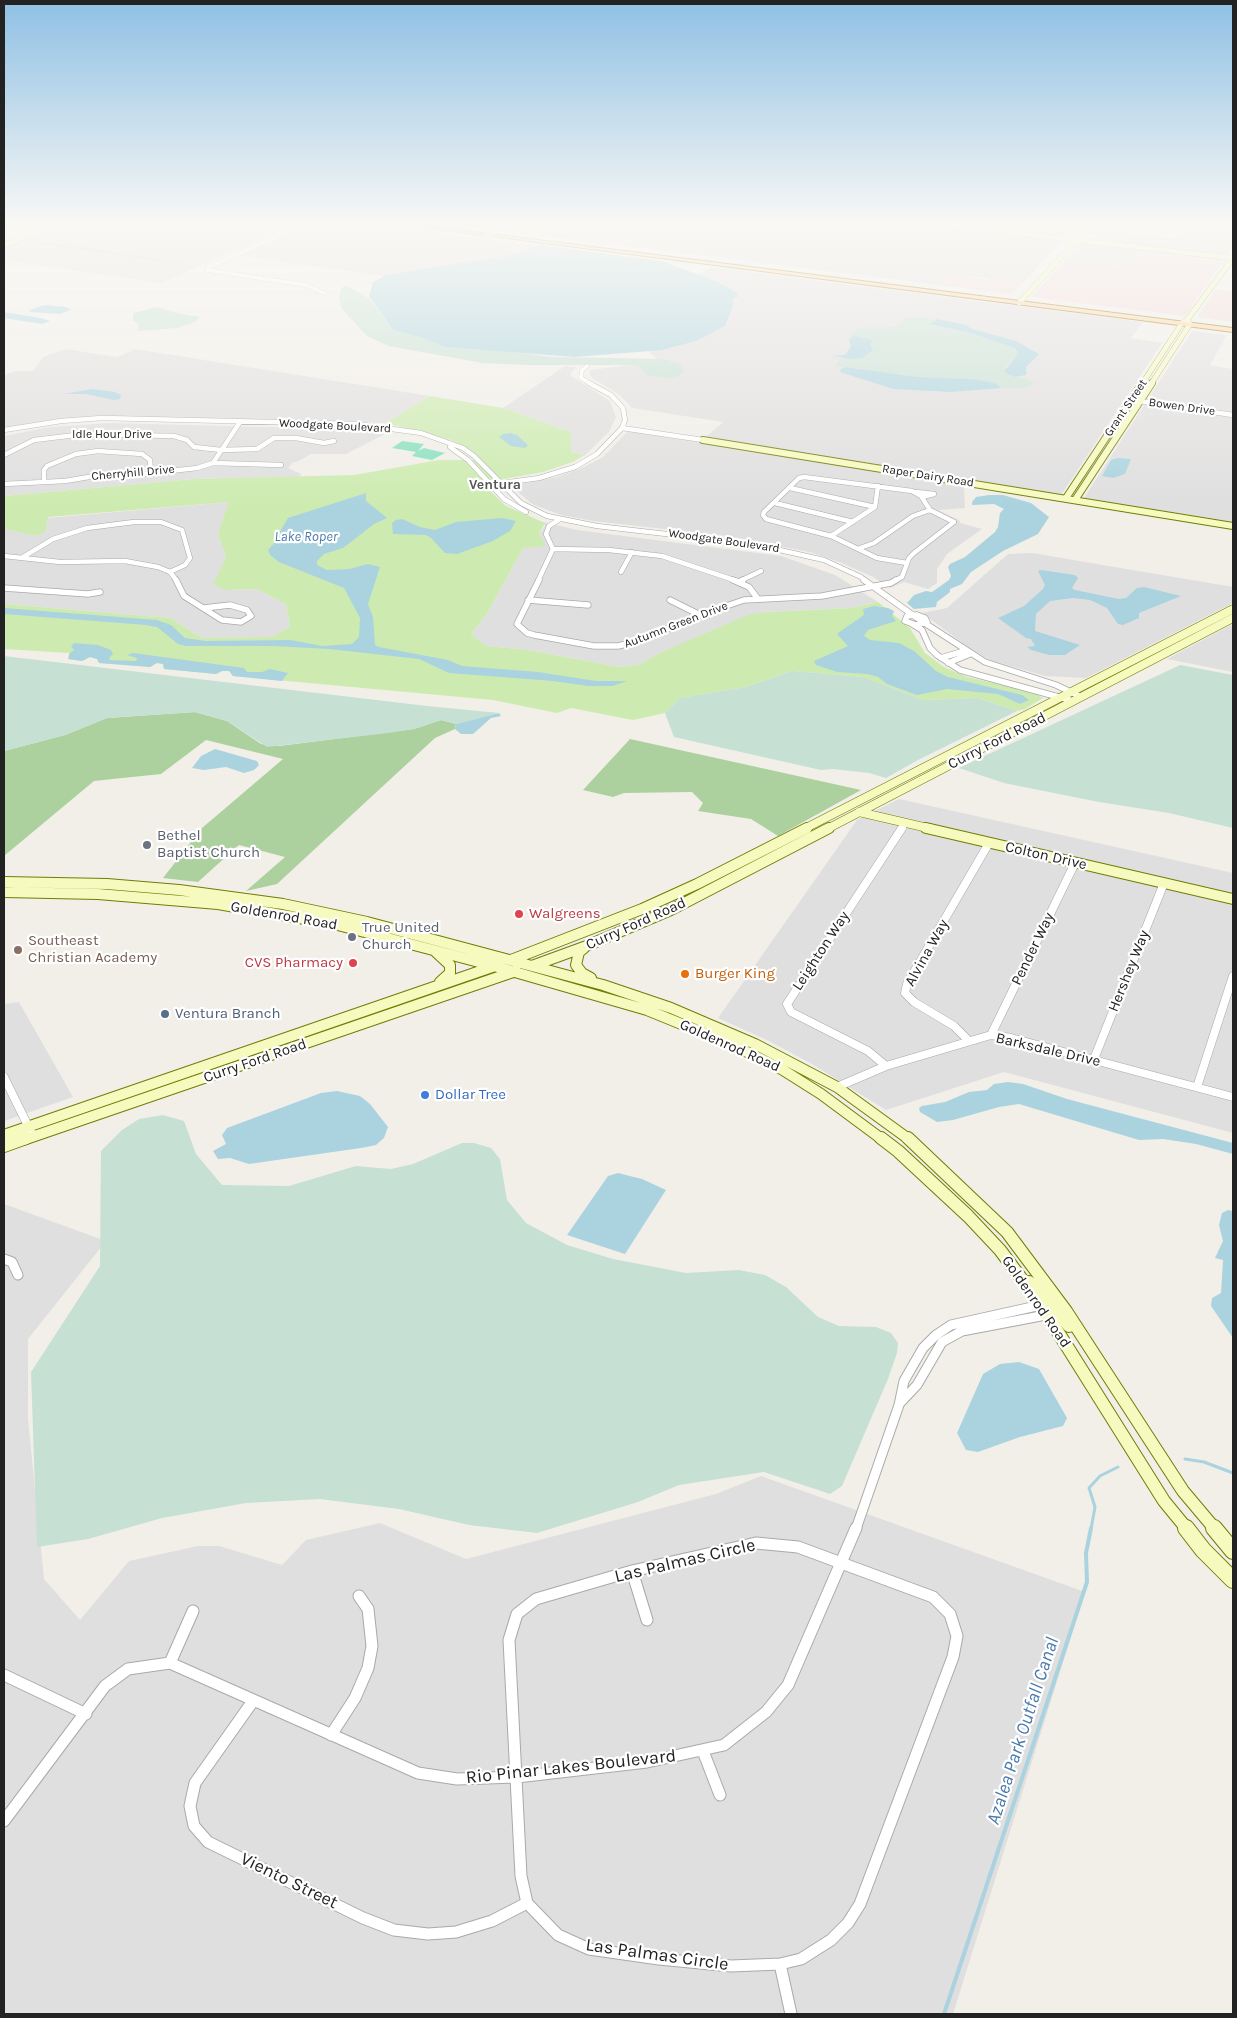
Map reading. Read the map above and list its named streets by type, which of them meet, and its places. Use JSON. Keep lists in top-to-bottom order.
{
  "streets": {
    "street": [
      "Bowen Drive",
      "Grant Street",
      "Woodgate Boulevard",
      "Idle Hour Drive",
      "Cherryhill Drive",
      "Raper Dairy Road",
      "Autumn Green Drive",
      "Curry Ford Road",
      "Colton Drive",
      "Goldenrod Road",
      "Pender Way",
      "Leighton Way",
      "Alvina Way",
      "Hershey Way",
      "Barksdale Drive",
      "Las Palmas Circle",
      "Rio Pinar Lakes Boulevard",
      "Viento Street"
    ]
  },
  "crossings": [
    ["Bowen Drive", "Grant Street"],
    ["Grant Street", "Raper Dairy Road"],
    ["Woodgate Boulevard", "Autumn Green Drive"],
    ["Woodgate Boulevard", "Curry Ford Road"],
    ["Curry Ford Road", "Colton Drive"],
    ["Curry Ford Road", "Goldenrod Road"],
    ["Colton Drive", "Pender Way"],
    ["Colton Drive", "Leighton Way"],
    ["Colton Drive", "Alvina Way"],
    ["Colton Drive", "Hershey Way"],
    ["Goldenrod Road", "Barksdale Drive"],
    ["Goldenrod Road", "Rio Pinar Lakes Boulevard"],
    ["Pender Way", "Barksdale Drive"],
    ["Leighton Way", "Barksdale Drive"],
    ["Alvina Way", "Barksdale Drive"],
    ["Hershey Way", "Barksdale Drive"],
    ["Las Palmas Circle", "Rio Pinar Lakes Boulevard"],
    ["Las Palmas Circle", "Viento Street"],
    ["Rio Pinar Lakes Boulevard", "Viento Street"]
  ],
  "districts": ["Ventura"],
  "water": ["Lake Roper", "Azalea Park Outfall Canal"],
  "places": [
    "Bethel Baptist Church",
    "Walgreens",
    "True United Church",
    "Southeast Christian Academy",
    "CVS Pharmacy",
    "Burger King",
    "Ventura Branch",
    "Dollar Tree"
  ]
}
